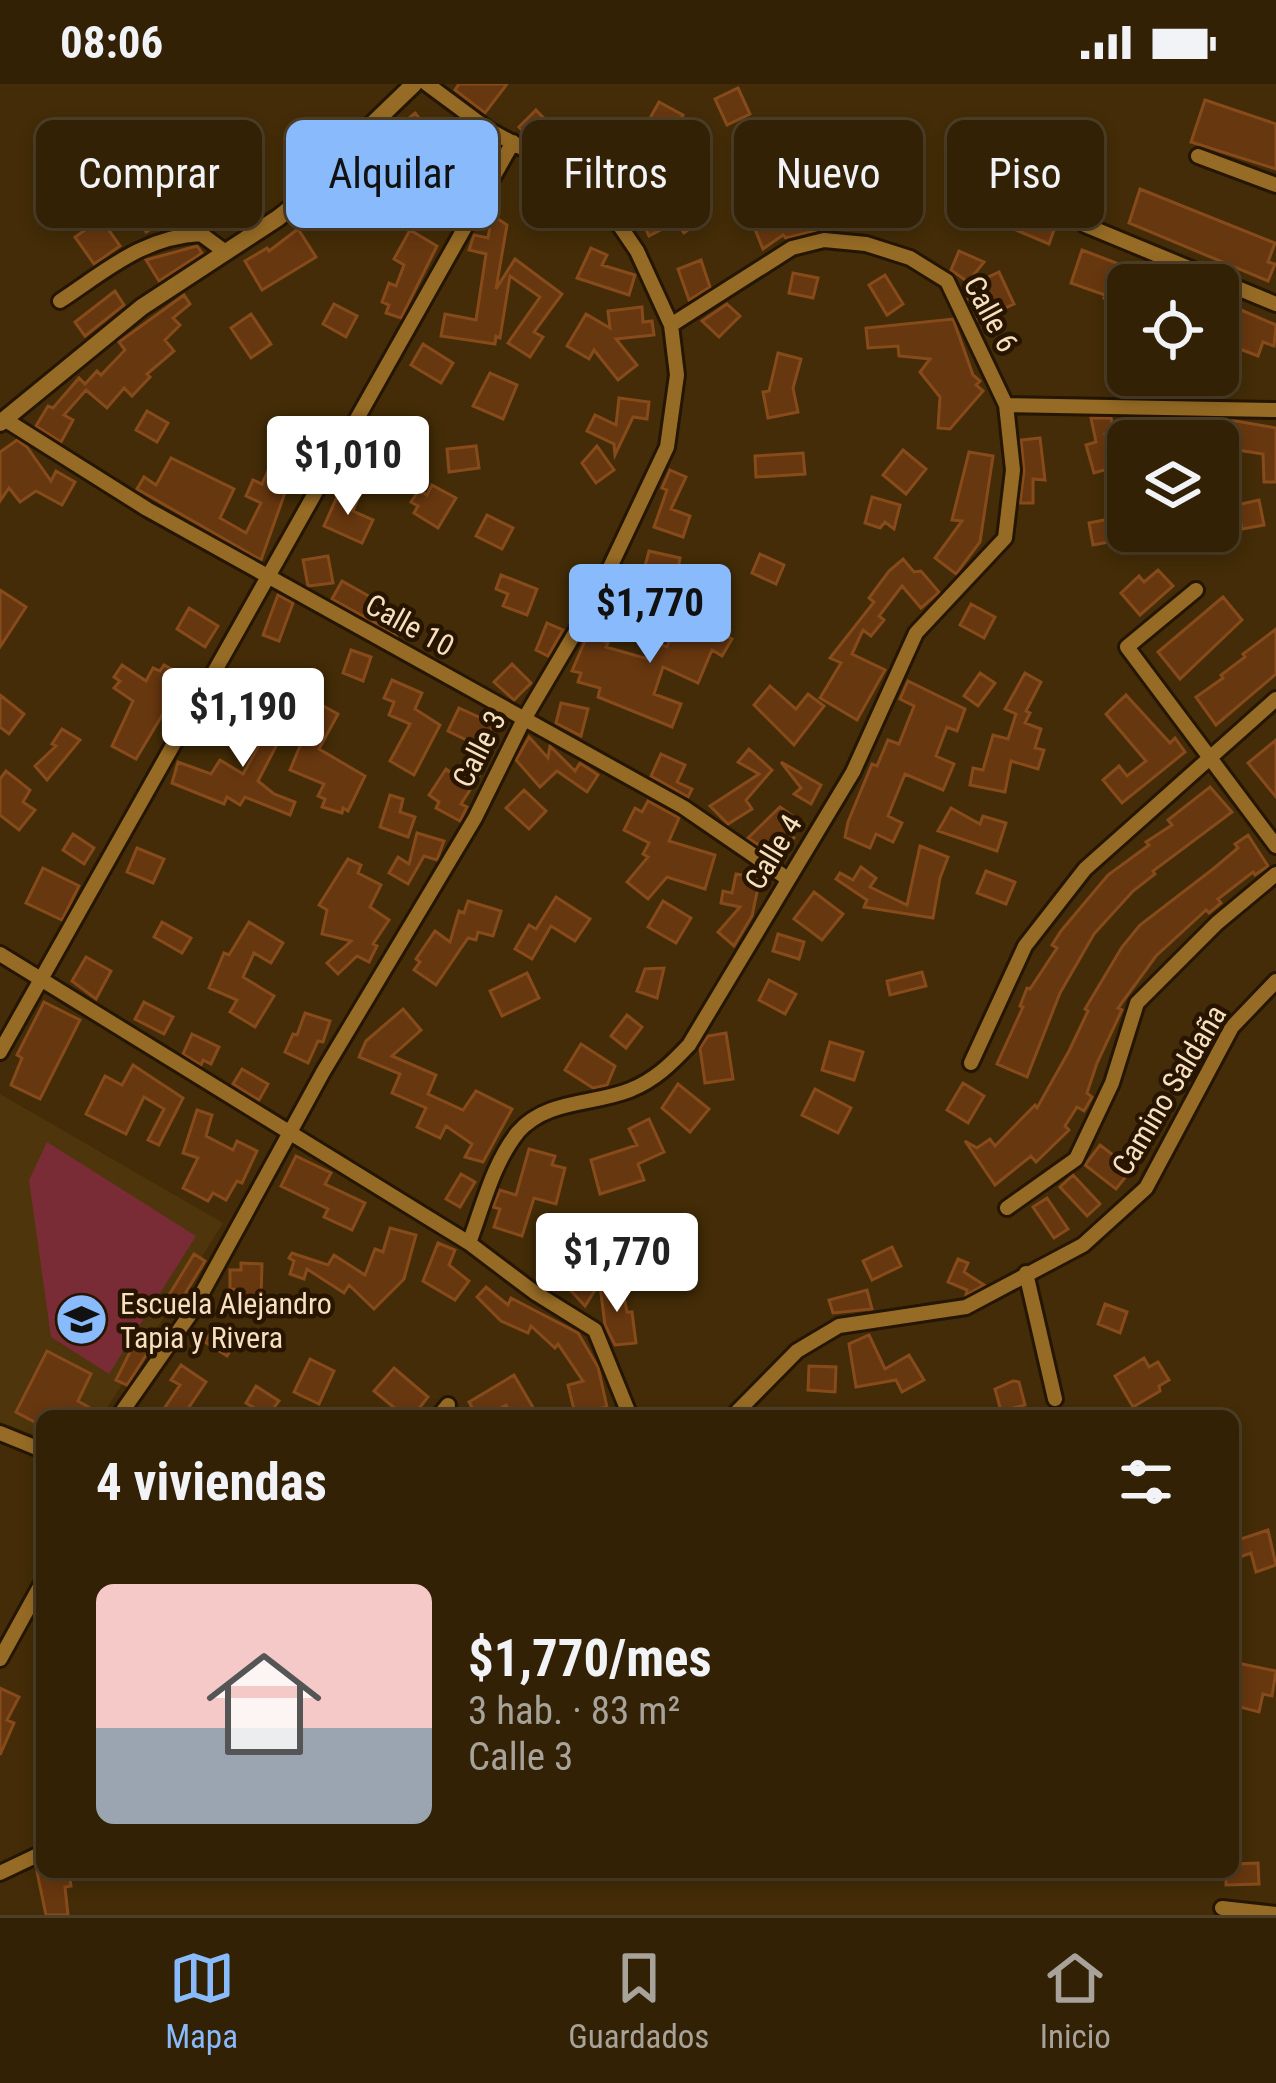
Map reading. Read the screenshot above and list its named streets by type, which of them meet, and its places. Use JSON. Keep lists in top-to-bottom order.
{
  "streets": {
    "street": [
      "Calle 6",
      "Calle 10",
      "Calle 3",
      "Calle 4",
      "Camino Saldaña"
    ]
  },
  "crossings": [
    ["Calle 6", "Calle 3"],
    ["Calle 6", "Calle 4"],
    ["Calle 10", "Calle 3"],
    ["Calle 10", "Calle 4"]
  ],
  "places": {
    "school or university": ["Escuela Alejandro Tapia y Rivera"]
  },
  "page": {
    "status": "08:06",
    "chip": [
      "Comprar",
      "Alquilar",
      "Filtros",
      "Nuevo",
      "Piso"
    ],
    "price": [
      "$1,010",
      "$1,770",
      "$1,190",
      "$1,770"
    ],
    "heading": "4 viviendas",
    "list": [
      {
        "name": "$1,770/mes",
        "note": "3 hab. · 83 m² · Calle 3"
      }
    ],
    "tabs": ["Mapa", "Guardados", "Inicio"]
  }
}
